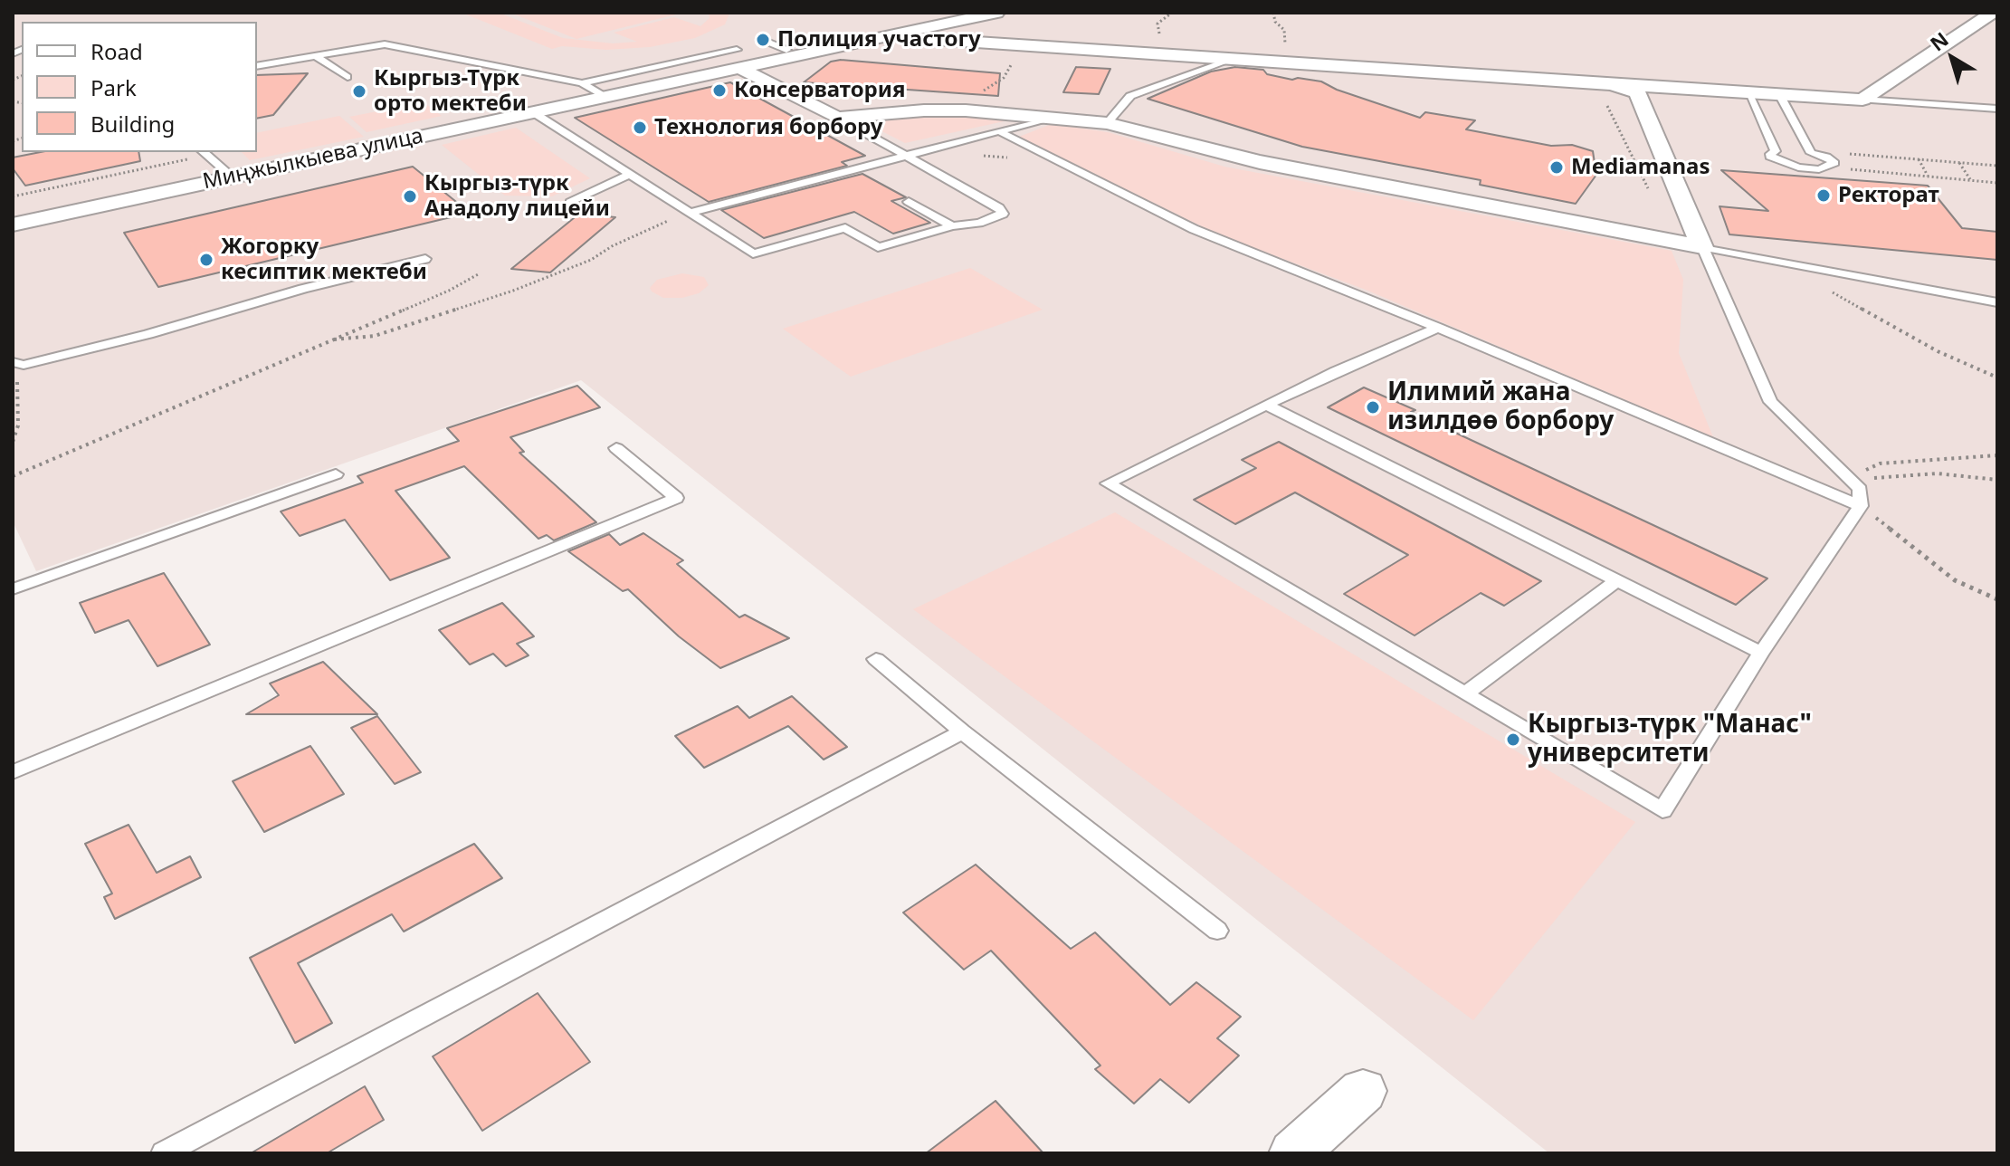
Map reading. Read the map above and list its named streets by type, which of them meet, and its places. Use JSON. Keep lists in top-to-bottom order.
{
  "streets": {
    "street": ["Миңжылкыева улица"]
  },
  "places": [
    "Полиция участогу",
    "Консерватория",
    "Кыргыз-Түрк орто мектеби",
    "Технология борбору",
    "Mediamanas",
    "Ректорат",
    "Кыргыз-түрк Анадолу лицейи",
    "Жогорку кесиптик мектеби",
    "Илимий жана изилдөө борбору",
    "Кыргыз-түрк \"Манас\" университети"
  ],
  "legend": ["Road", "Park", "Building"],
  "north": "top left"
}
